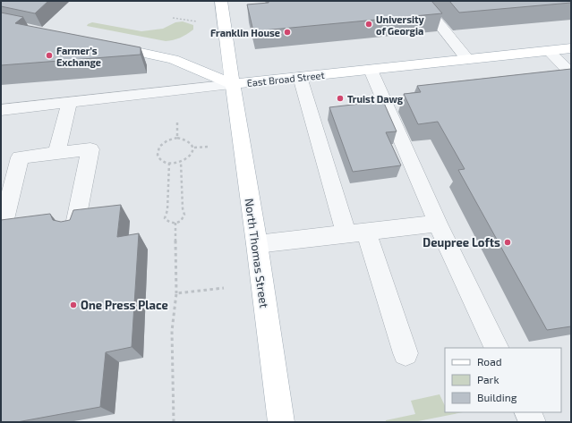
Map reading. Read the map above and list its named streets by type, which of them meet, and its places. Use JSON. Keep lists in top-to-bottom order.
{
  "streets": {
    "main road": ["East Broad Street", "North Thomas Street"]
  },
  "crossings": [
    ["East Broad Street", "North Thomas Street"]
  ],
  "places": [
    "University of Georgia",
    "Franklin House",
    "Farmer’s Exchange",
    "Truist Dawg",
    "Deupree Lofts",
    "One Press Place"
  ],
  "legend": ["Road", "Park", "Building"]
}
